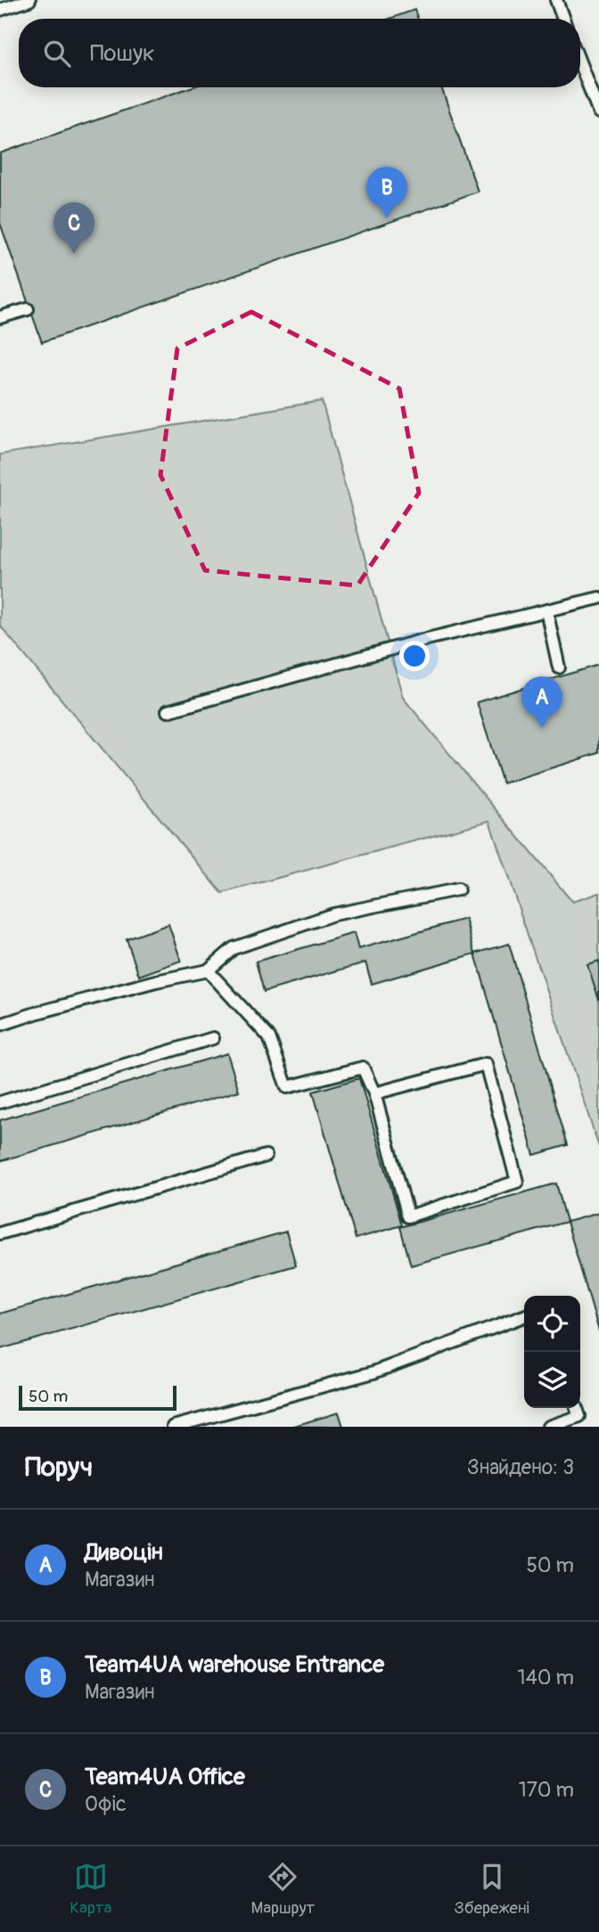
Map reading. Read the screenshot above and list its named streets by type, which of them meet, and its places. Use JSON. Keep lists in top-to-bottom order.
{
  "scale_bar": "50 m",
  "page": {
    "search": "Пошук",
    "pins": ["B", "C", "A"],
    "scale": "50 m",
    "heading": ["Поруч", "Знайдено: 3"],
    "list": [
      {
        "mark": "A",
        "name": "Дивоцін",
        "note": "Магазин",
        "value": "50 m"
      },
      {
        "mark": "B",
        "name": "Team4UA warehouse Entrance",
        "note": "Магазин",
        "value": "140 m"
      },
      {
        "mark": "C",
        "name": "Team4UA Office",
        "note": "Офіс",
        "value": "170 m"
      }
    ],
    "nav": ["Карта", "Маршрут", "Збережені"]
  }
}
